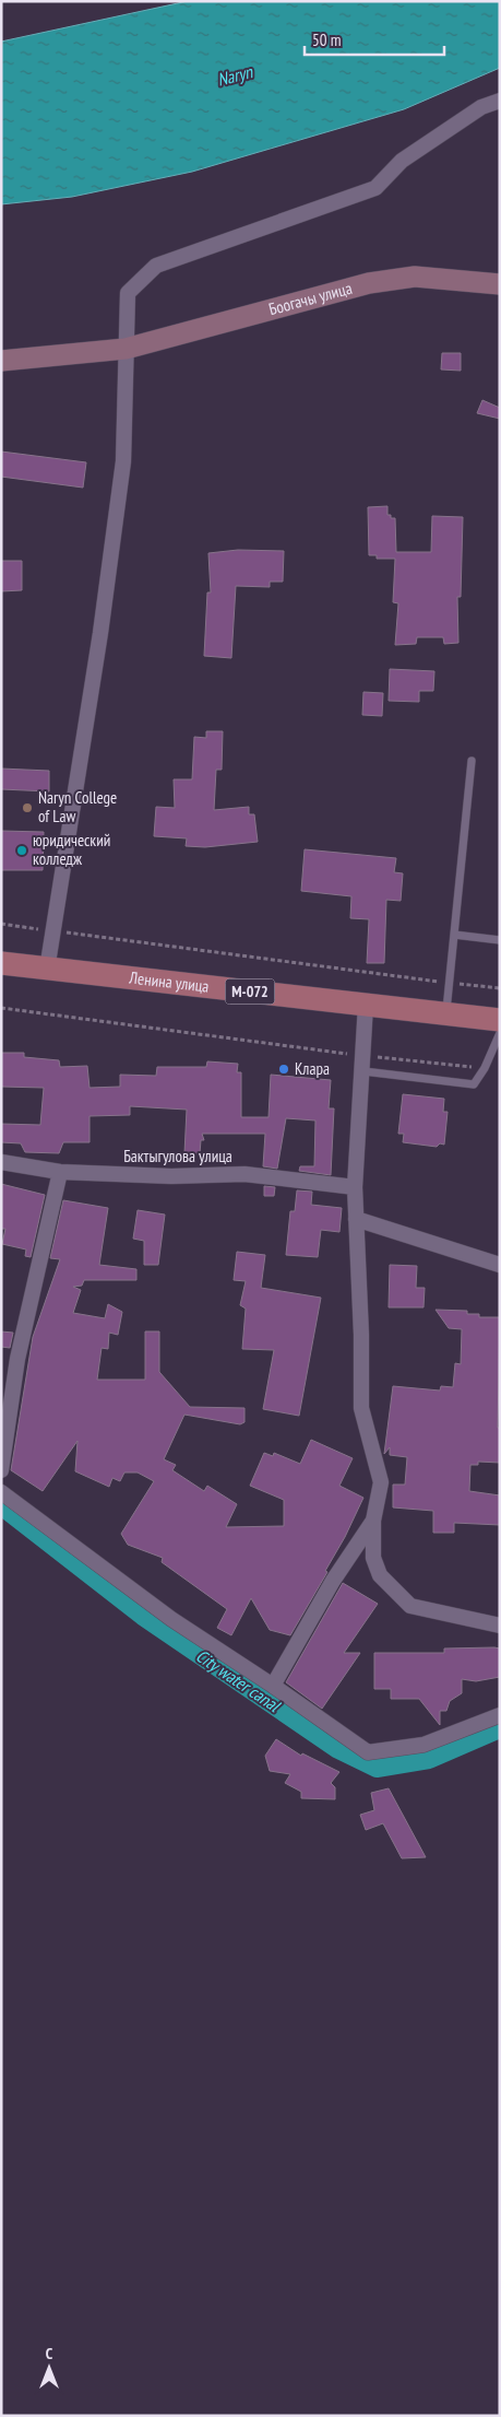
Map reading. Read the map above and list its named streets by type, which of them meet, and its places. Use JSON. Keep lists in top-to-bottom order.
{
  "streets": {
    "main road": ["Ленина улица", "М-072"],
    "street": ["Боогачы улица", "Бактыгулова улица"]
  },
  "water": ["Naryn", "City water canal"],
  "places": ["Naryn College of Law", "юридический колледж", "Клара"],
  "scale_bar": "50 m",
  "north": "top"
}
